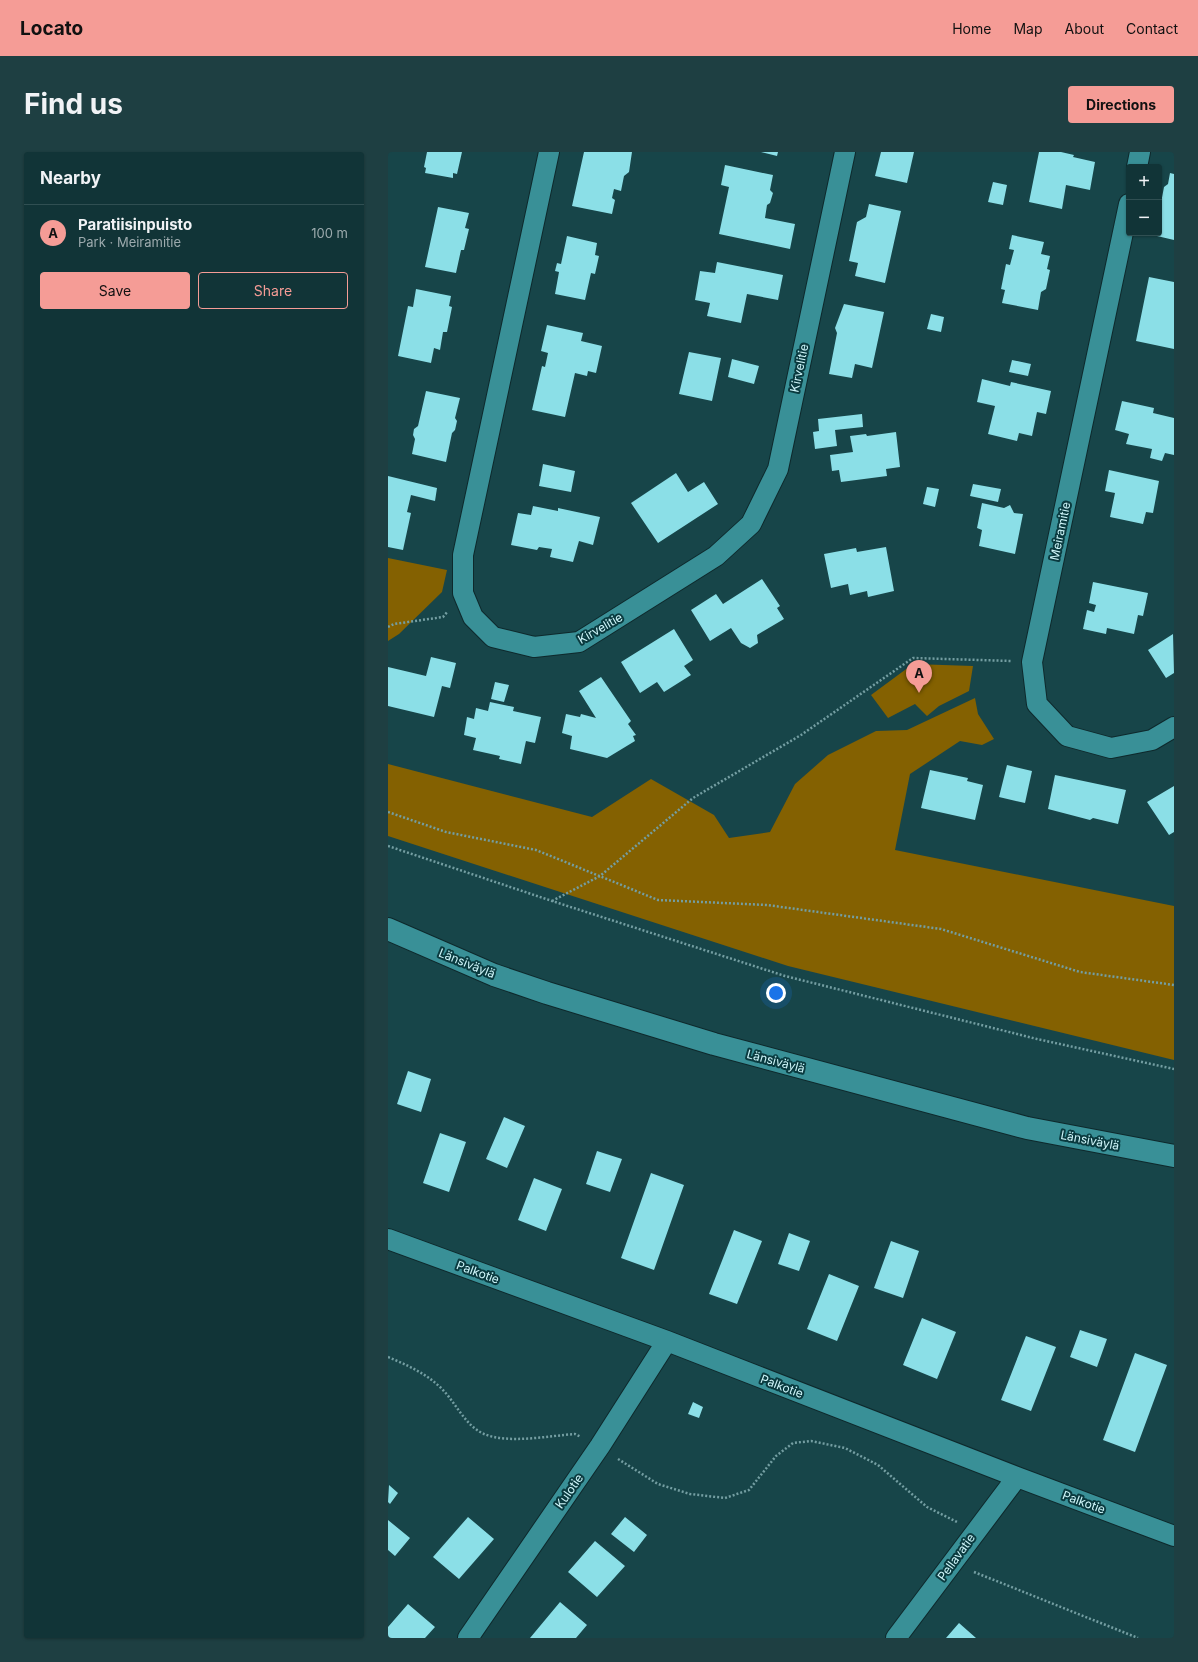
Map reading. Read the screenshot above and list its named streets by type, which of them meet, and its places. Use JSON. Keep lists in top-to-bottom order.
{
  "streets": {
    "main road": ["Länsiväylä"],
    "street": [
      "Kirvelitie",
      "Meiramitie",
      "Palkotie",
      "Kulotie",
      "Pellavatie"
    ]
  },
  "crossings": [
    ["Palkotie", "Kulotie"],
    ["Palkotie", "Pellavatie"]
  ],
  "page": {
    "header": "Locato",
    "nav": [
      "Home",
      "Map",
      "About",
      "Contact"
    ],
    "buttons": [
      "Directions",
      ["Save", "Share"]
    ],
    "title": "Find us",
    "heading": "Nearby",
    "map_buttons": ["+", "−"],
    "list": [
      {
        "mark": "A",
        "name": "Paratiisinpuisto",
        "note": "Park · Meiramitie",
        "value": "100 m"
      }
    ],
    "pins": "A"
  }
}
